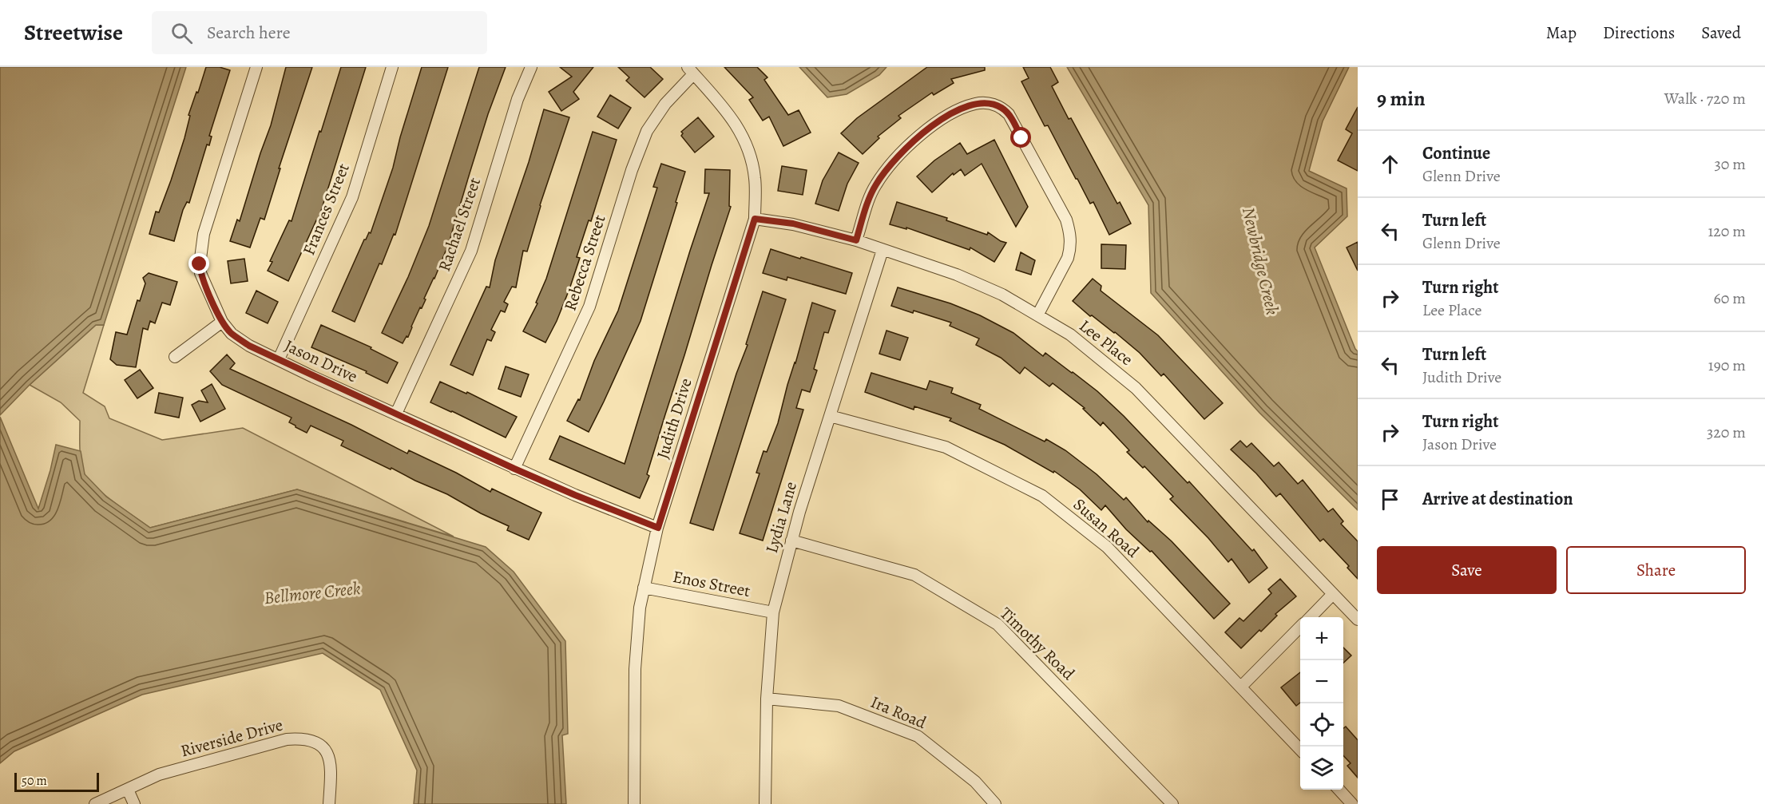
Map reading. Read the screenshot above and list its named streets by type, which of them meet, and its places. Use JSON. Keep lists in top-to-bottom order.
{
  "streets": {
    "street": [
      "Frances Street",
      "Rachael Street",
      "Rebecca Street",
      "Lee Place",
      "Jason Drive",
      "Judith Drive",
      "Lydia Lane",
      "Susan Road",
      "Enos Street",
      "Timothy Road",
      "Ira Road",
      "Riverside Drive"
    ]
  },
  "crossings": [
    ["Frances Street", "Jason Drive"],
    ["Rachael Street", "Jason Drive"],
    ["Rebecca Street", "Jason Drive"],
    ["Rebecca Street", "Judith Drive"],
    ["Lee Place", "Judith Drive"],
    ["Lee Place", "Lydia Lane"],
    ["Jason Drive", "Judith Drive"],
    ["Judith Drive", "Enos Street"],
    ["Lydia Lane", "Susan Road"],
    ["Lydia Lane", "Enos Street"],
    ["Lydia Lane", "Timothy Road"],
    ["Lydia Lane", "Ira Road"]
  ],
  "water": ["Newbridge Creek", "Bellmore Creek"],
  "scale_bar": "50 m",
  "page": {
    "header": "Streetwise",
    "search": "Search here",
    "nav": ["Map", "Directions", "Saved"],
    "heading": ["9 min", "Walk · 720 m"],
    "list": [
      ["Continue", "Glenn Drive", "30 m"],
      ["Turn left", "Glenn Drive", "120 m"],
      ["Turn right", "Lee Place", "60 m"],
      ["Turn left", "Judith Drive", "190 m"],
      ["Turn right", "Jason Drive", "320 m"],
      "Arrive at destination"
    ],
    "buttons": ["Save", "Share"],
    "map_buttons": ["+", "−"],
    "scale": "50 m"
  }
}
